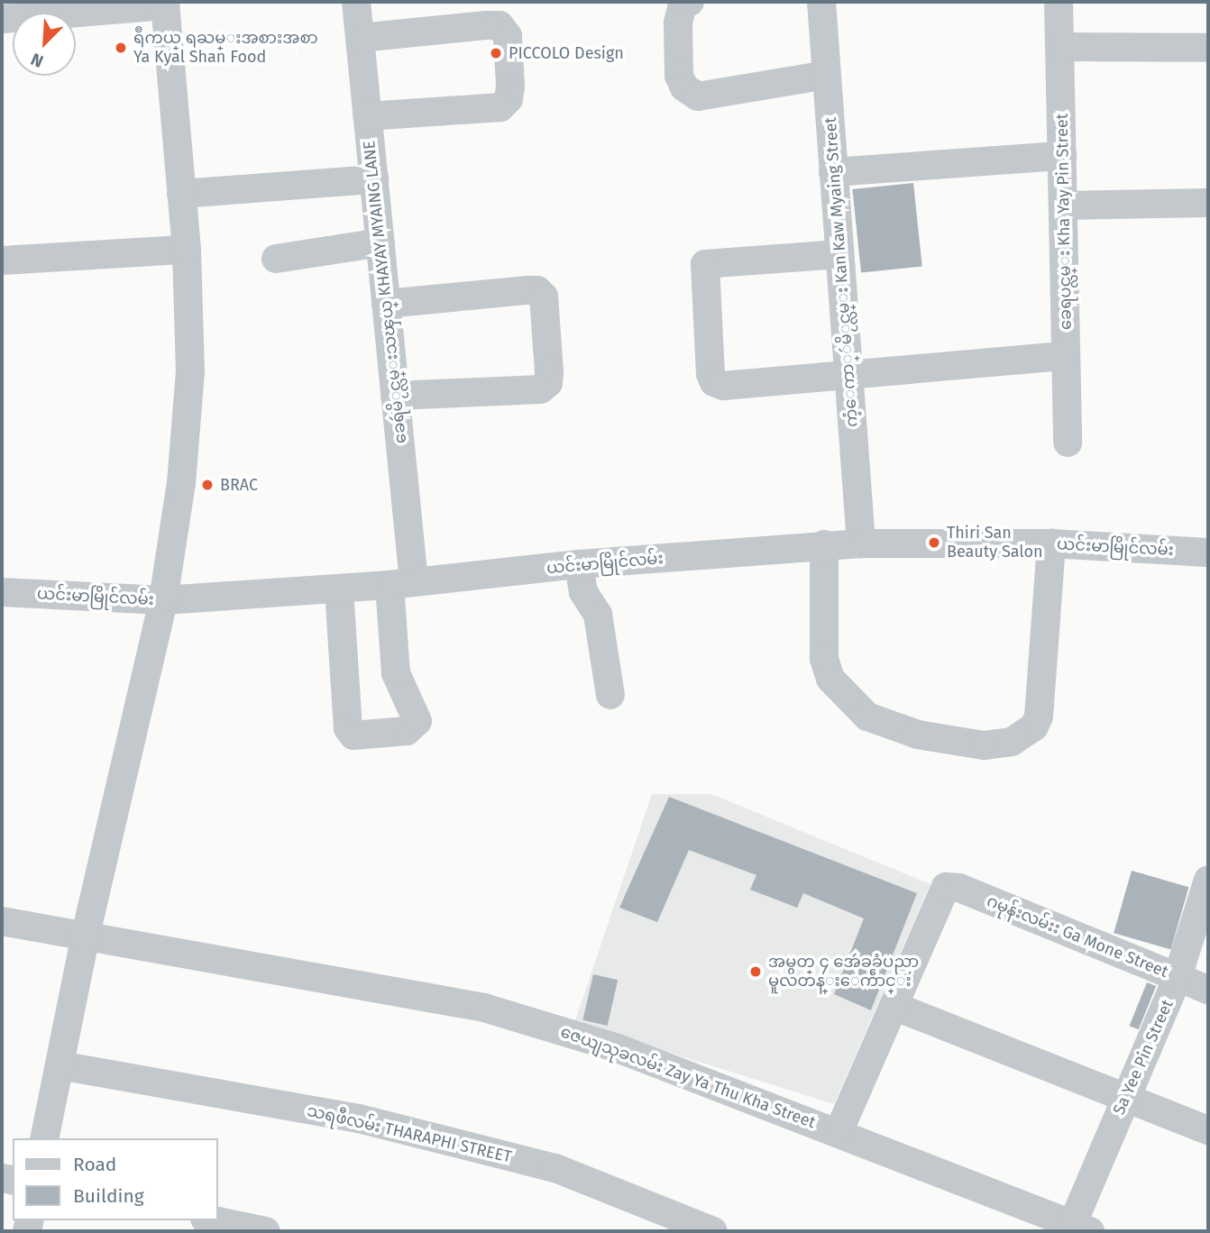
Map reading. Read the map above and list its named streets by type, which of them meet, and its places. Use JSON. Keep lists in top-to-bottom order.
{
  "streets": {
    "street": [
      "ခေရပင္လမ္း Kha Yay Pin Street",
      "ကံ့ေကာ္ဴမိႂင္လမ္း Kan Kaw Myaing Street",
      "ခေရဴမိႂင္လမ္းသၾယ္ KHAYAY MYAING LANE",
      "ယင်းမာမြိုင်လမ်း",
      "ဂမုန်းလမ်းး Ga Mone Street",
      "Sa Yee Pin Street",
      "ဇေယျသုခလမ်း Zay Ya Thu Kha Street",
      "သရဖီလမ်း THARAPHI STREET"
    ]
  },
  "crossings": [
    ["ကံ့ေကာ္ဴမိႂင္လမ္း Kan Kaw Myaing Street", "ယင်းမာမြိုင်လမ်း"],
    ["ခေရဴမိႂင္လမ္းသၾယ္ KHAYAY MYAING LANE", "ယင်းမာမြိုင်လမ်း"],
    ["ဂမုန်းလမ်းး Ga Mone Street", "Sa Yee Pin Street"],
    ["Sa Yee Pin Street", "ဇေယျသုခလမ်း Zay Ya Thu Kha Street"]
  ],
  "places": [
    "ရဳကယ္ ရႀမ္းအစားအစာ Ya Kyal Shan Food",
    "PICCOLO Design",
    "BRAC",
    "Thiri San Beauty Salon",
    "အမွတ္ ၄ အေဴခခံပညာ မူလတန္းေကဵာင္း"
  ],
  "legend": ["Road", "Building"],
  "north": "bottom left"
}
